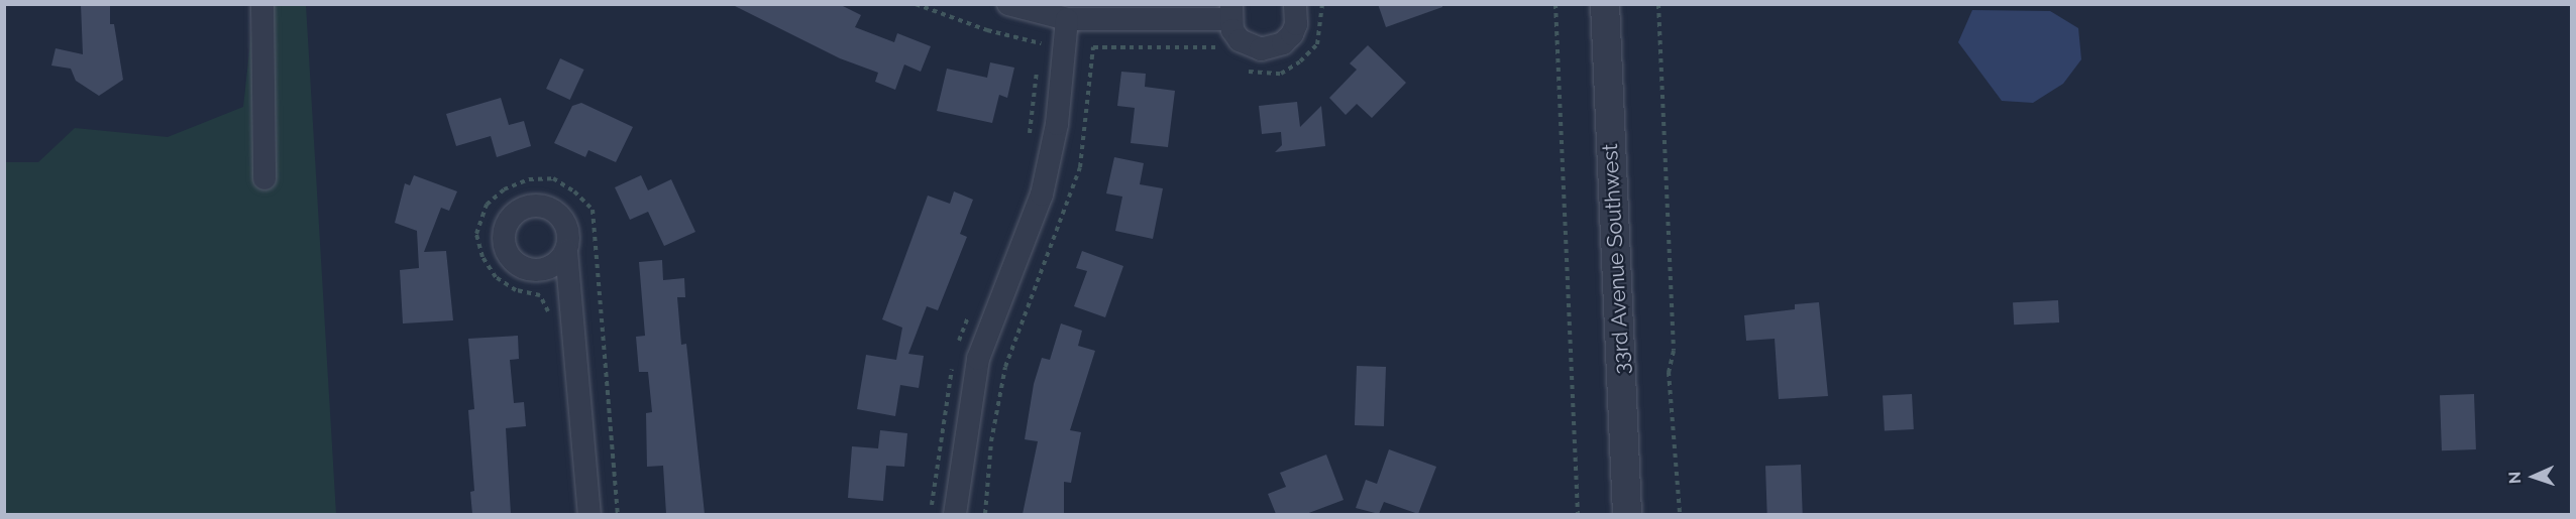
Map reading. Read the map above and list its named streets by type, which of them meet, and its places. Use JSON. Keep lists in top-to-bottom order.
{
  "streets": {
    "street": ["33rd Avenue Southwest"]
  },
  "north": "left"
}
